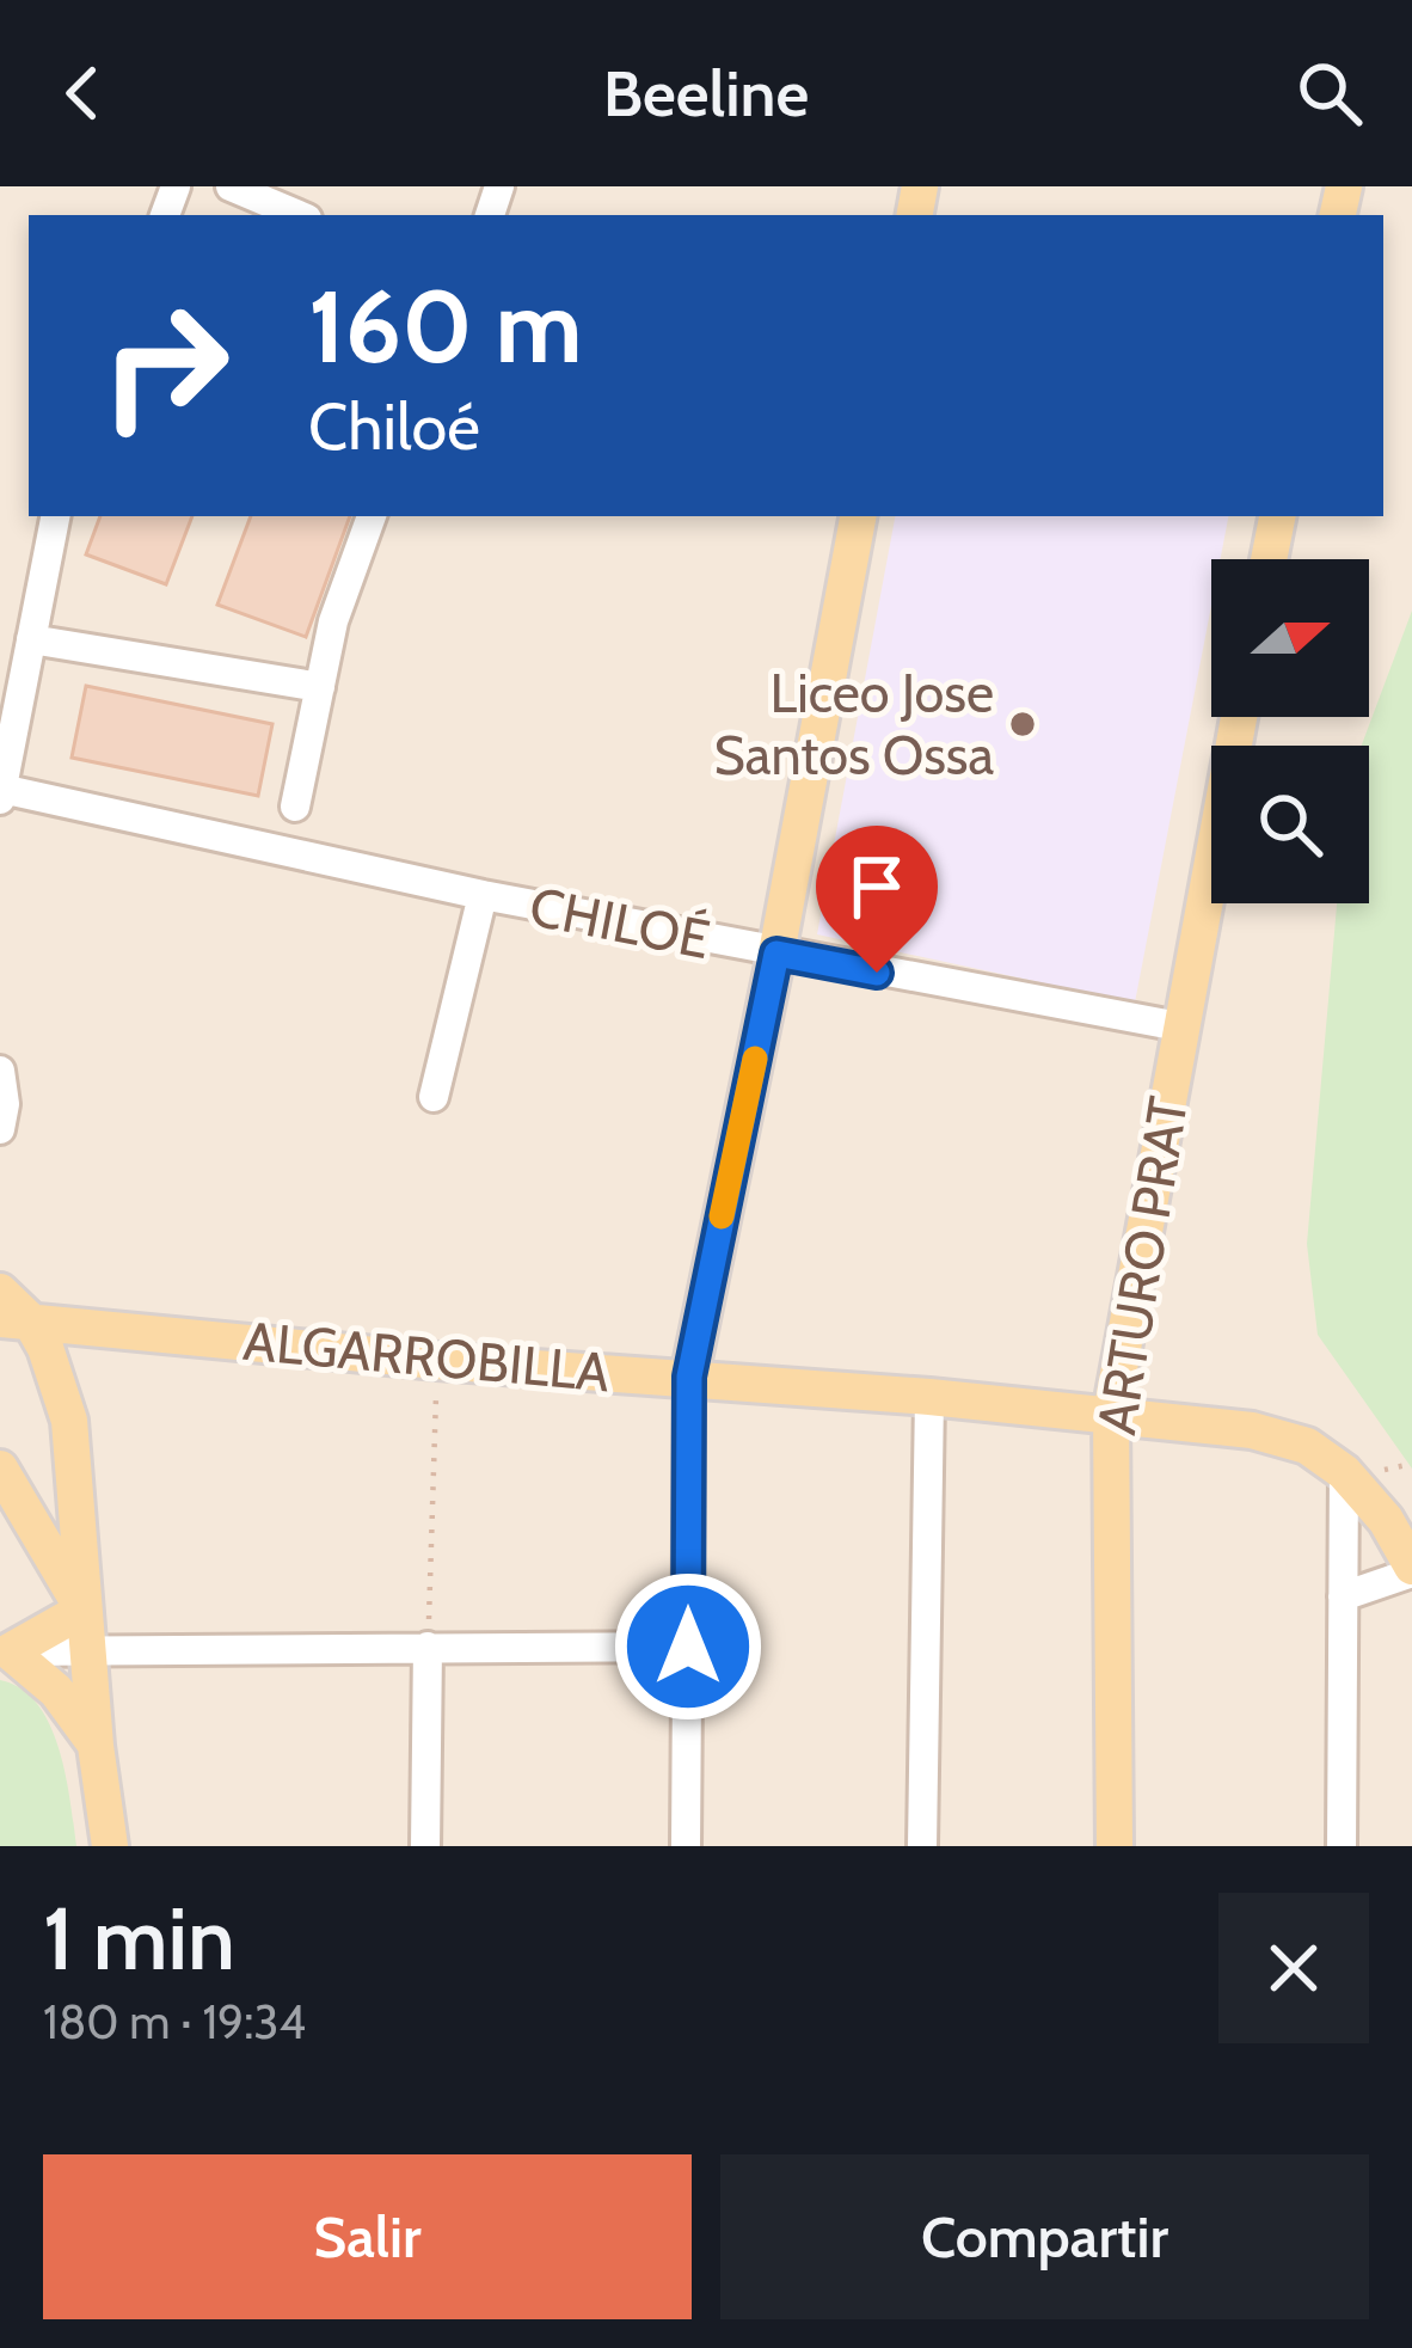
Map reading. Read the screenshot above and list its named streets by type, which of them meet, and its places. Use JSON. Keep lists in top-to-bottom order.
{
  "streets": {
    "main road": ["ARTURO PRAT", "ALGARROBILLA"],
    "street": ["CHILOÉ"]
  },
  "crossings": [
    ["CHILOÉ", "ARTURO PRAT"],
    ["ARTURO PRAT", "ALGARROBILLA"]
  ],
  "places": ["Liceo Jose Santos Ossa"],
  "north": "right",
  "page": {
    "header": "Beeline",
    "turn": ["160 m", "Chiloé"],
    "heading": ["1 min", "180 m · 19:34"],
    "buttons": ["Salir", "Compartir"]
  }
}
